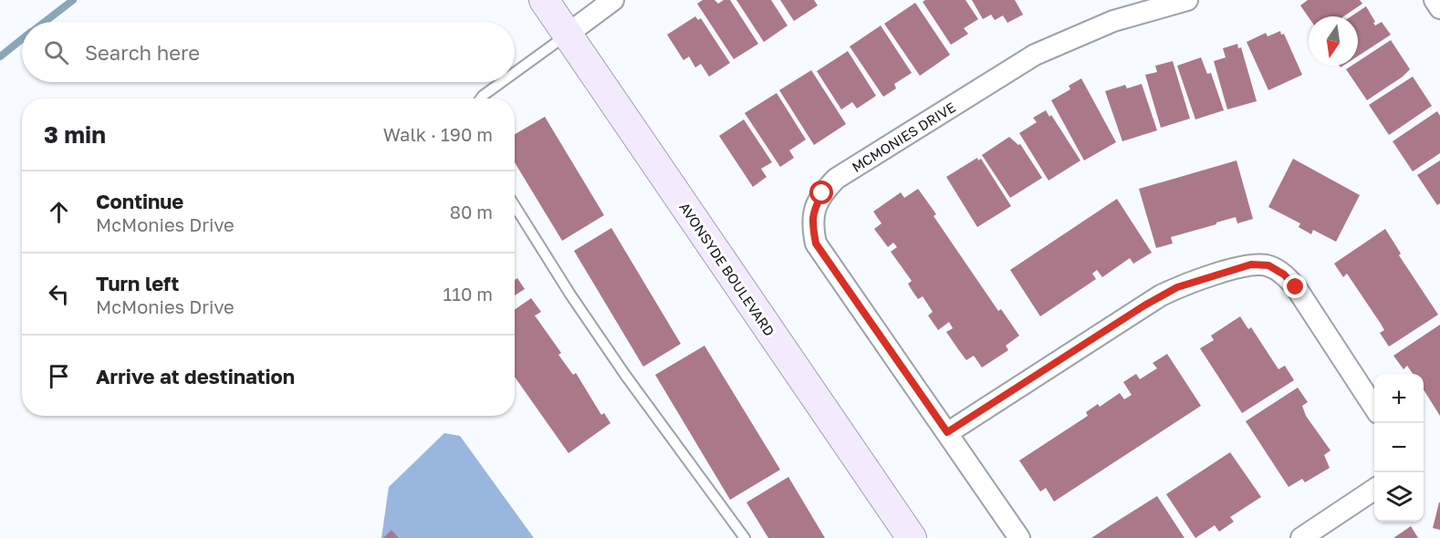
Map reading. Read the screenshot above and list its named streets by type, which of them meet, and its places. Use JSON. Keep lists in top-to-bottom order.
{
  "streets": {
    "main road": ["AVONSYDE BOULEVARD"],
    "street": ["MCMONIES DRIVE"]
  },
  "north": "bottom",
  "page": {
    "search": "Search here",
    "heading": ["3 min", "Walk · 190 m"],
    "list": [
      ["Continue", "McMonies Drive", "80 m"],
      ["Turn left", "McMonies Drive", "110 m"],
      "Arrive at destination"
    ],
    "map_buttons": ["+", "−"]
  }
}
